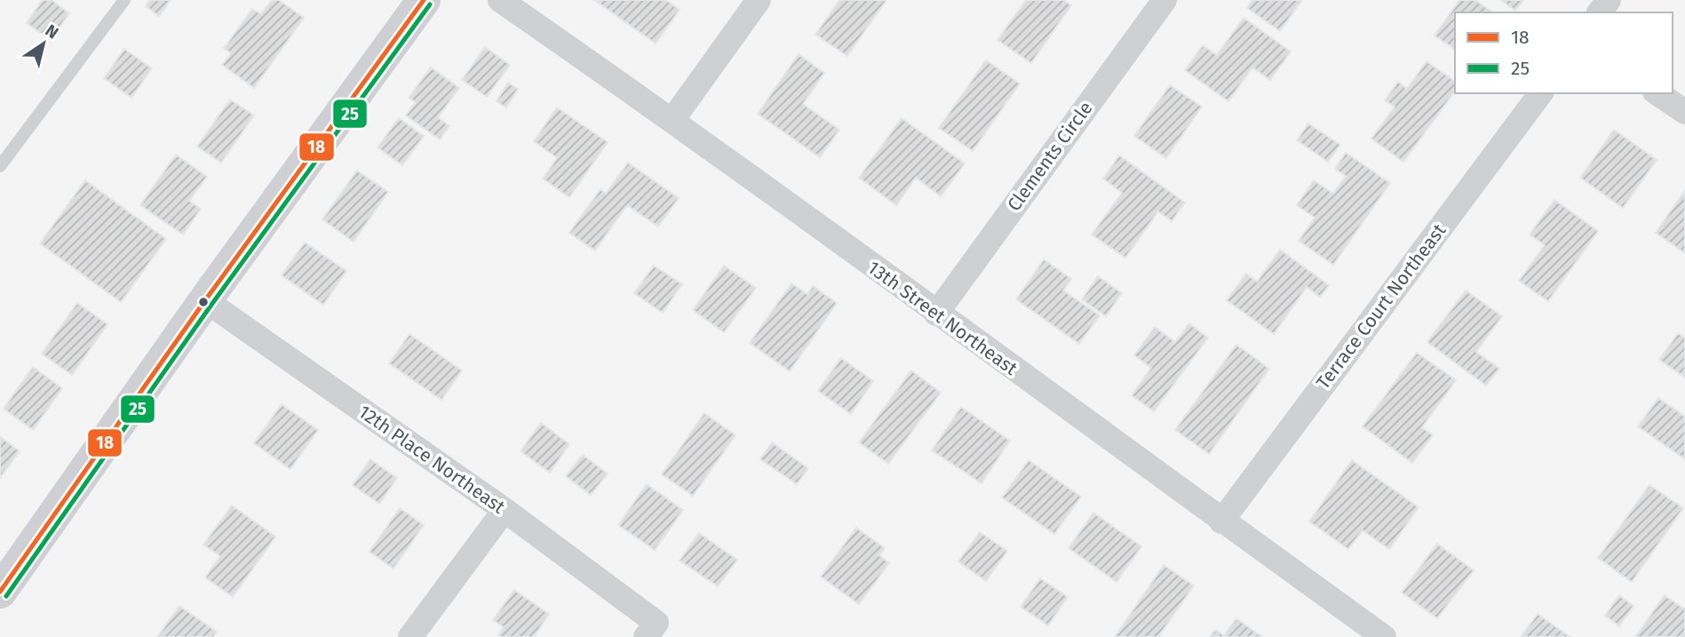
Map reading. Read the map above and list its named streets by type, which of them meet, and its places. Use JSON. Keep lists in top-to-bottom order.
{
  "streets": {
    "street": [
      "Clements Circle",
      "Terrace Court Northeast",
      "13th Street Northeast",
      "12th Place Northeast"
    ]
  },
  "crossings": [
    ["Clements Circle", "13th Street Northeast"],
    ["Terrace Court Northeast", "13th Street Northeast"]
  ],
  "lines": ["transit line 18", "transit line 25"],
  "legend": ["18", "25"],
  "north": "top right"
}
